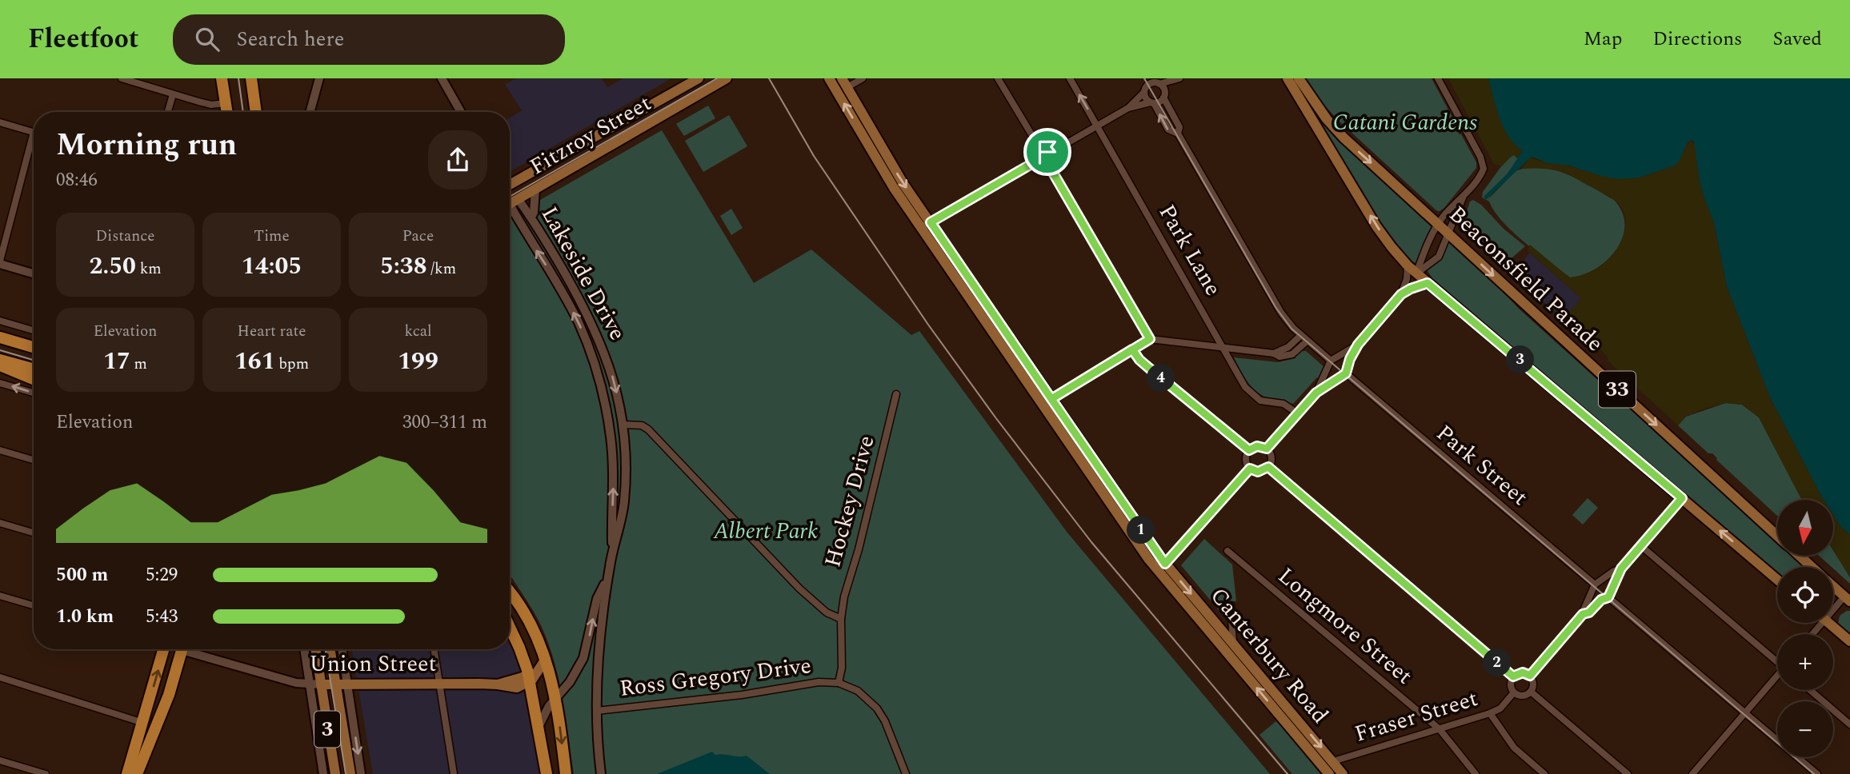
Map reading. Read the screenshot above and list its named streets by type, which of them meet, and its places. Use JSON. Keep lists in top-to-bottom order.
{
  "streets": {
    "main road": [
      "Fitzroy Street",
      "Beaconsfield Parade",
      "33",
      "Canterbury Road",
      "Union Street",
      "3"
    ],
    "street": [
      "Park Lane",
      "Lakeside Drive",
      "Park Street",
      "Hockey Drive",
      "Longmore Street",
      "Ross Gregory Drive",
      "Fraser Street"
    ]
  },
  "crossings": [
    ["Fitzroy Street", "Lakeside Drive"],
    ["Lakeside Drive", "Ross Gregory Drive"],
    ["Hockey Drive", "Ross Gregory Drive"],
    ["Longmore Street", "Fraser Street"],
    ["Canterbury Road", "Fraser Street"],
    ["Union Street", "3"]
  ],
  "parks": ["Catani Gardens", "Albert Park"],
  "north": "bottom",
  "page": {
    "header": "Fleetfoot",
    "search": "Search here",
    "nav": ["Map", "Directions", "Saved"],
    "heading": ["Morning run", "08:46"],
    "stats": [
      ["Distance", "2.50 km"],
      ["Time", "14:05"],
      ["Pace", "5:38 /km"],
      ["Elevation", "17 m"],
      ["Heart rate", "161 bpm"],
      ["kcal", "199"]
    ],
    "pins": [
      "3",
      "4",
      "1",
      "2"
    ],
    "chart": ["Elevation", "300–311 m"],
    "map_buttons": ["+", "−"],
    "list": [
      {
        "name": "500 m",
        "note": "5:29"
      },
      {
        "name": "1.0 km",
        "note": "5:43"
      }
    ]
  }
}
